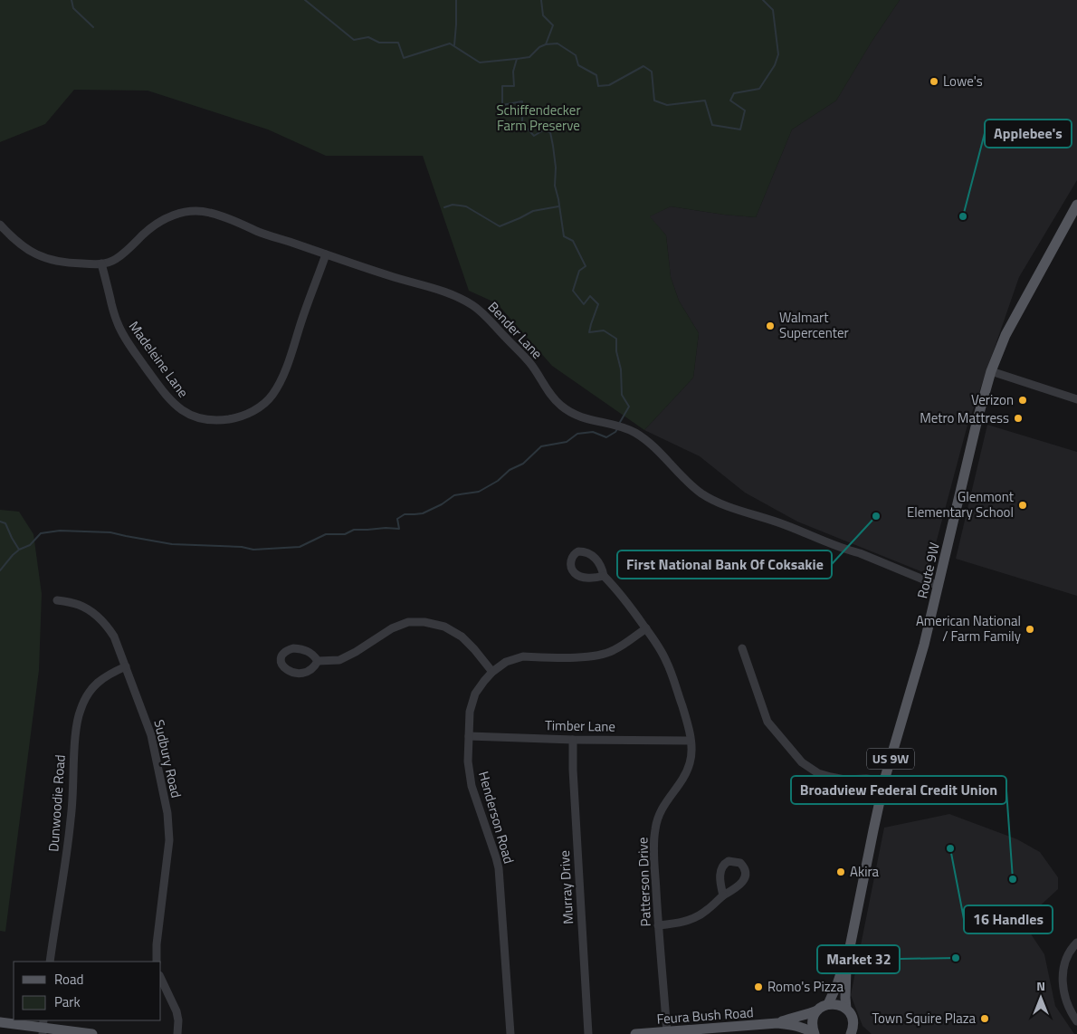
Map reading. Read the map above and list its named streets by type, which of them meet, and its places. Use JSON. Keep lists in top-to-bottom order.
{
  "streets": {
    "main road": ["Route 9W", "US 9W", "Feura Bush Road"],
    "street": [
      "Bender Lane",
      "Madeleine Lane",
      "Timber Lane",
      "Sudbury Road",
      "Dunwoodie Road",
      "Henderson Road",
      "Patterson Drive",
      "Murray Drive"
    ]
  },
  "crossings": [
    ["Bender Lane", "Madeleine Lane"],
    ["Bender Lane", "Route 9W"],
    ["Route 9W", "Feura Bush Road"],
    ["Timber Lane", "Henderson Road"],
    ["Timber Lane", "Patterson Drive"],
    ["Timber Lane", "Murray Drive"],
    ["Sudbury Road", "Dunwoodie Road"],
    ["Henderson Road", "Patterson Drive"],
    ["Patterson Drive", "Feura Bush Road"]
  ],
  "parks": ["Schiffendecker Farm Preserve"],
  "places": [
    "Lowe's",
    "Applebee's",
    "Walmart Supercenter",
    "Verizon",
    "Metro Mattress",
    "Glenmont Elementary School",
    "First National Bank Of Coksakie",
    "American National / Farm Family",
    "16 Handles",
    "Akira",
    "Broadview Federal Credit Union",
    "Market 32",
    "Romo's Pizza",
    "Town Squire Plaza"
  ],
  "legend": ["Road", "Park"],
  "north": "top"
}
